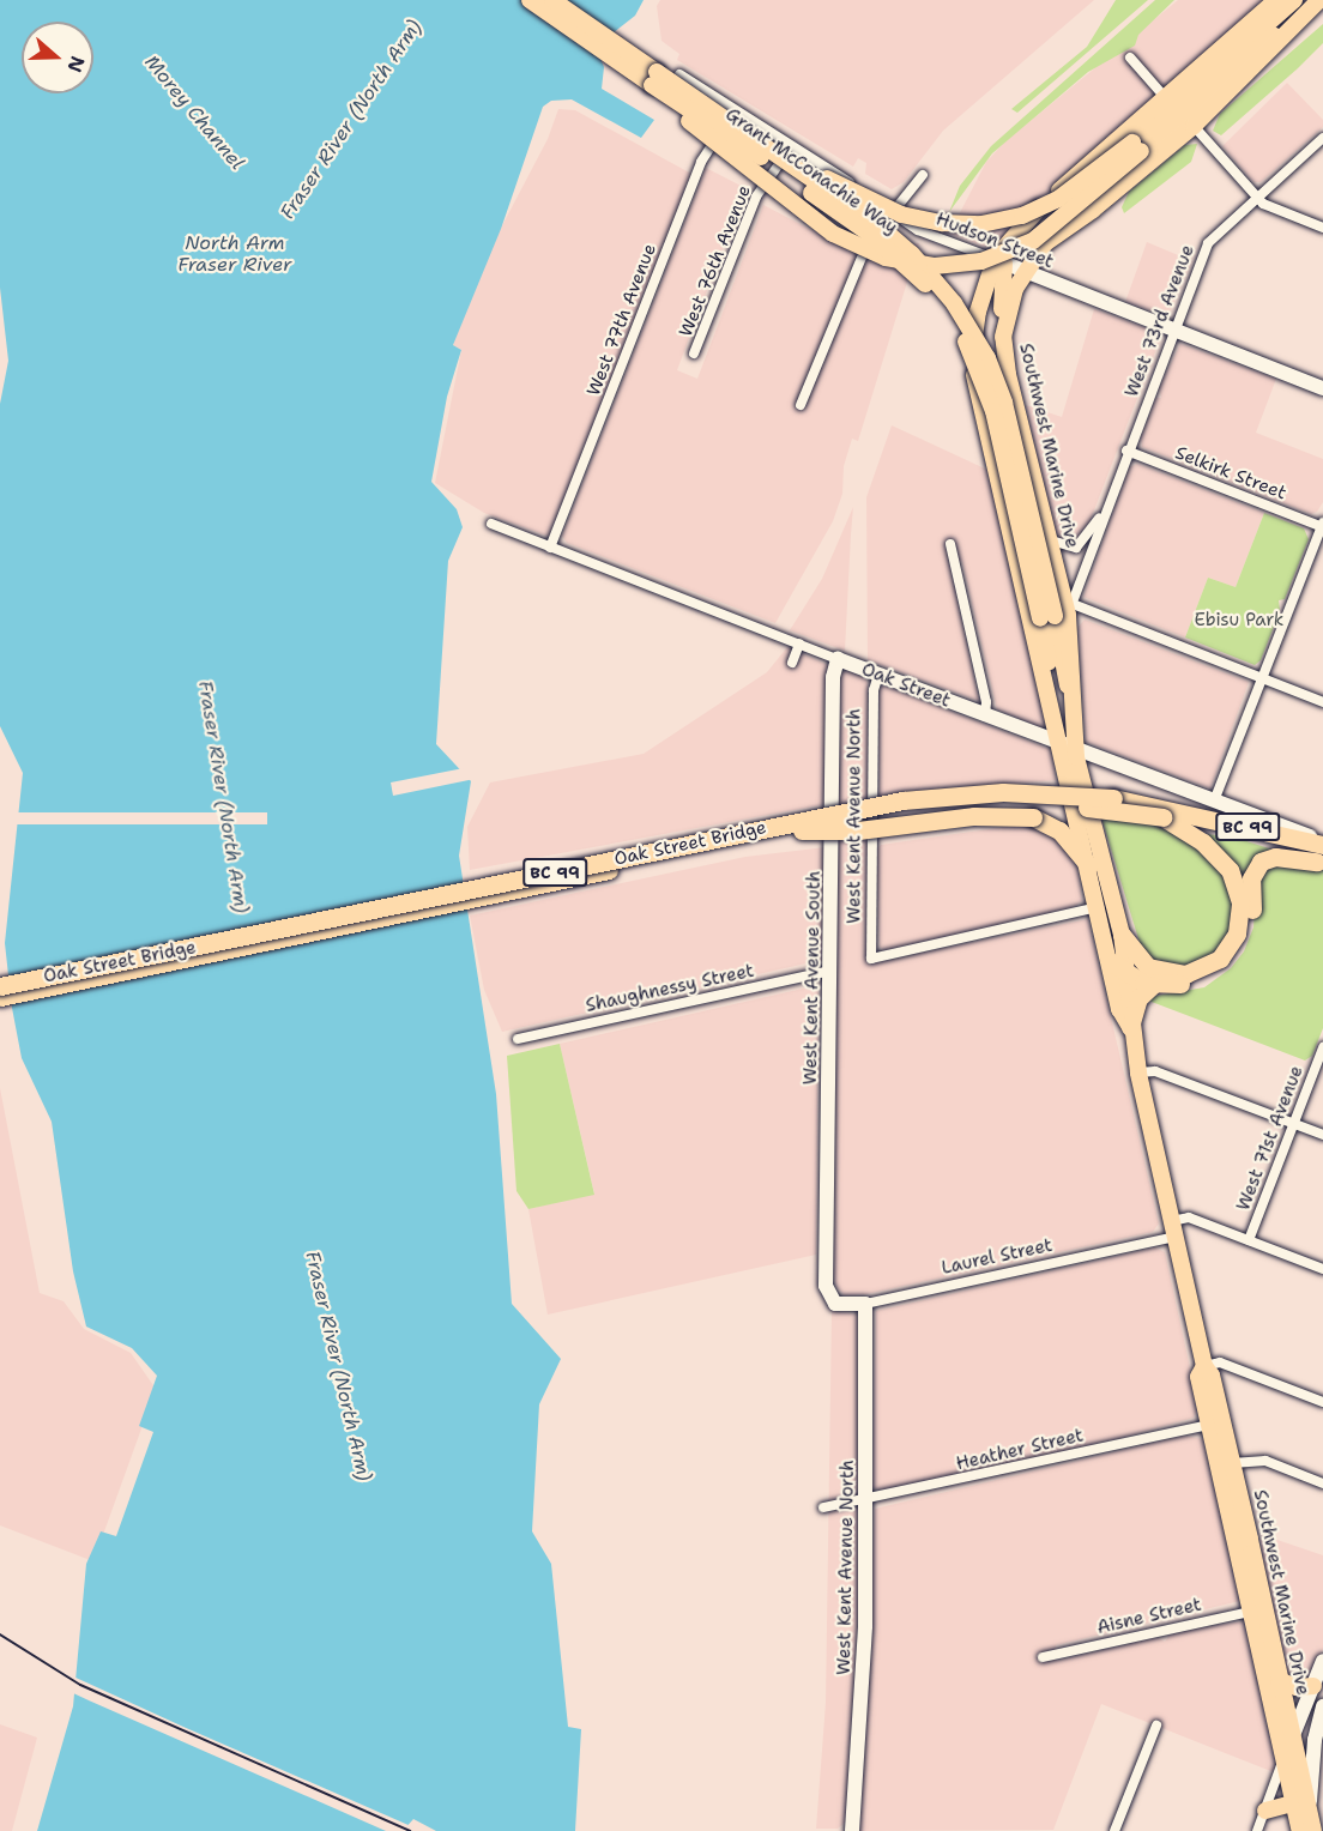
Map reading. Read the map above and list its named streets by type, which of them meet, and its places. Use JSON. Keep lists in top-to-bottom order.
{
  "streets": {
    "highway": ["BC 99", "Oak Street Bridge"],
    "main road": ["Grant McConachie Way", "Southwest Marine Drive"],
    "street": [
      "Hudson Street",
      "West 76th Avenue",
      "West 77th Avenue",
      "West 73rd Avenue",
      "Selkirk Street",
      "Oak Street",
      "West Kent Avenue North",
      "West Kent Avenue South",
      "Shaughnessy Street",
      "West 71st Avenue",
      "Laurel Street",
      "Heather Street",
      "Aisne Street"
    ]
  },
  "crossings": [
    ["Grant McConachie Way", "West 73rd Avenue"],
    ["Grant McConachie Way", "Southwest Marine Drive"],
    ["Hudson Street", "West 76th Avenue"],
    ["Hudson Street", "West 77th Avenue"],
    ["Hudson Street", "West 73rd Avenue"],
    ["Hudson Street", "Southwest Marine Drive"],
    ["West 77th Avenue", "Oak Street"],
    ["West 73rd Avenue", "Southwest Marine Drive"],
    ["West 73rd Avenue", "Selkirk Street"],
    ["Southwest Marine Drive", "Oak Street"],
    ["Southwest Marine Drive", "West Kent Avenue North"],
    ["Southwest Marine Drive", "Laurel Street"],
    ["Southwest Marine Drive", "Heather Street"],
    ["Southwest Marine Drive", "Aisne Street"],
    ["Oak Street", "West Kent Avenue North"],
    ["Oak Street", "BC 99"],
    ["Oak Street", "West Kent Avenue South"],
    ["West Kent Avenue North", "Laurel Street"],
    ["West Kent Avenue North", "Heather Street"],
    ["BC 99", "Oak Street Bridge"],
    ["West Kent Avenue South", "Shaughnessy Street"],
    ["West Kent Avenue South", "Laurel Street"],
    ["West 71st Avenue", "Laurel Street"]
  ],
  "water": ["Morey Channel", "Fraser River (North Arm)", "North Arm Fraser River"],
  "parks": ["Ebisu Park"],
  "north": "right"
}
